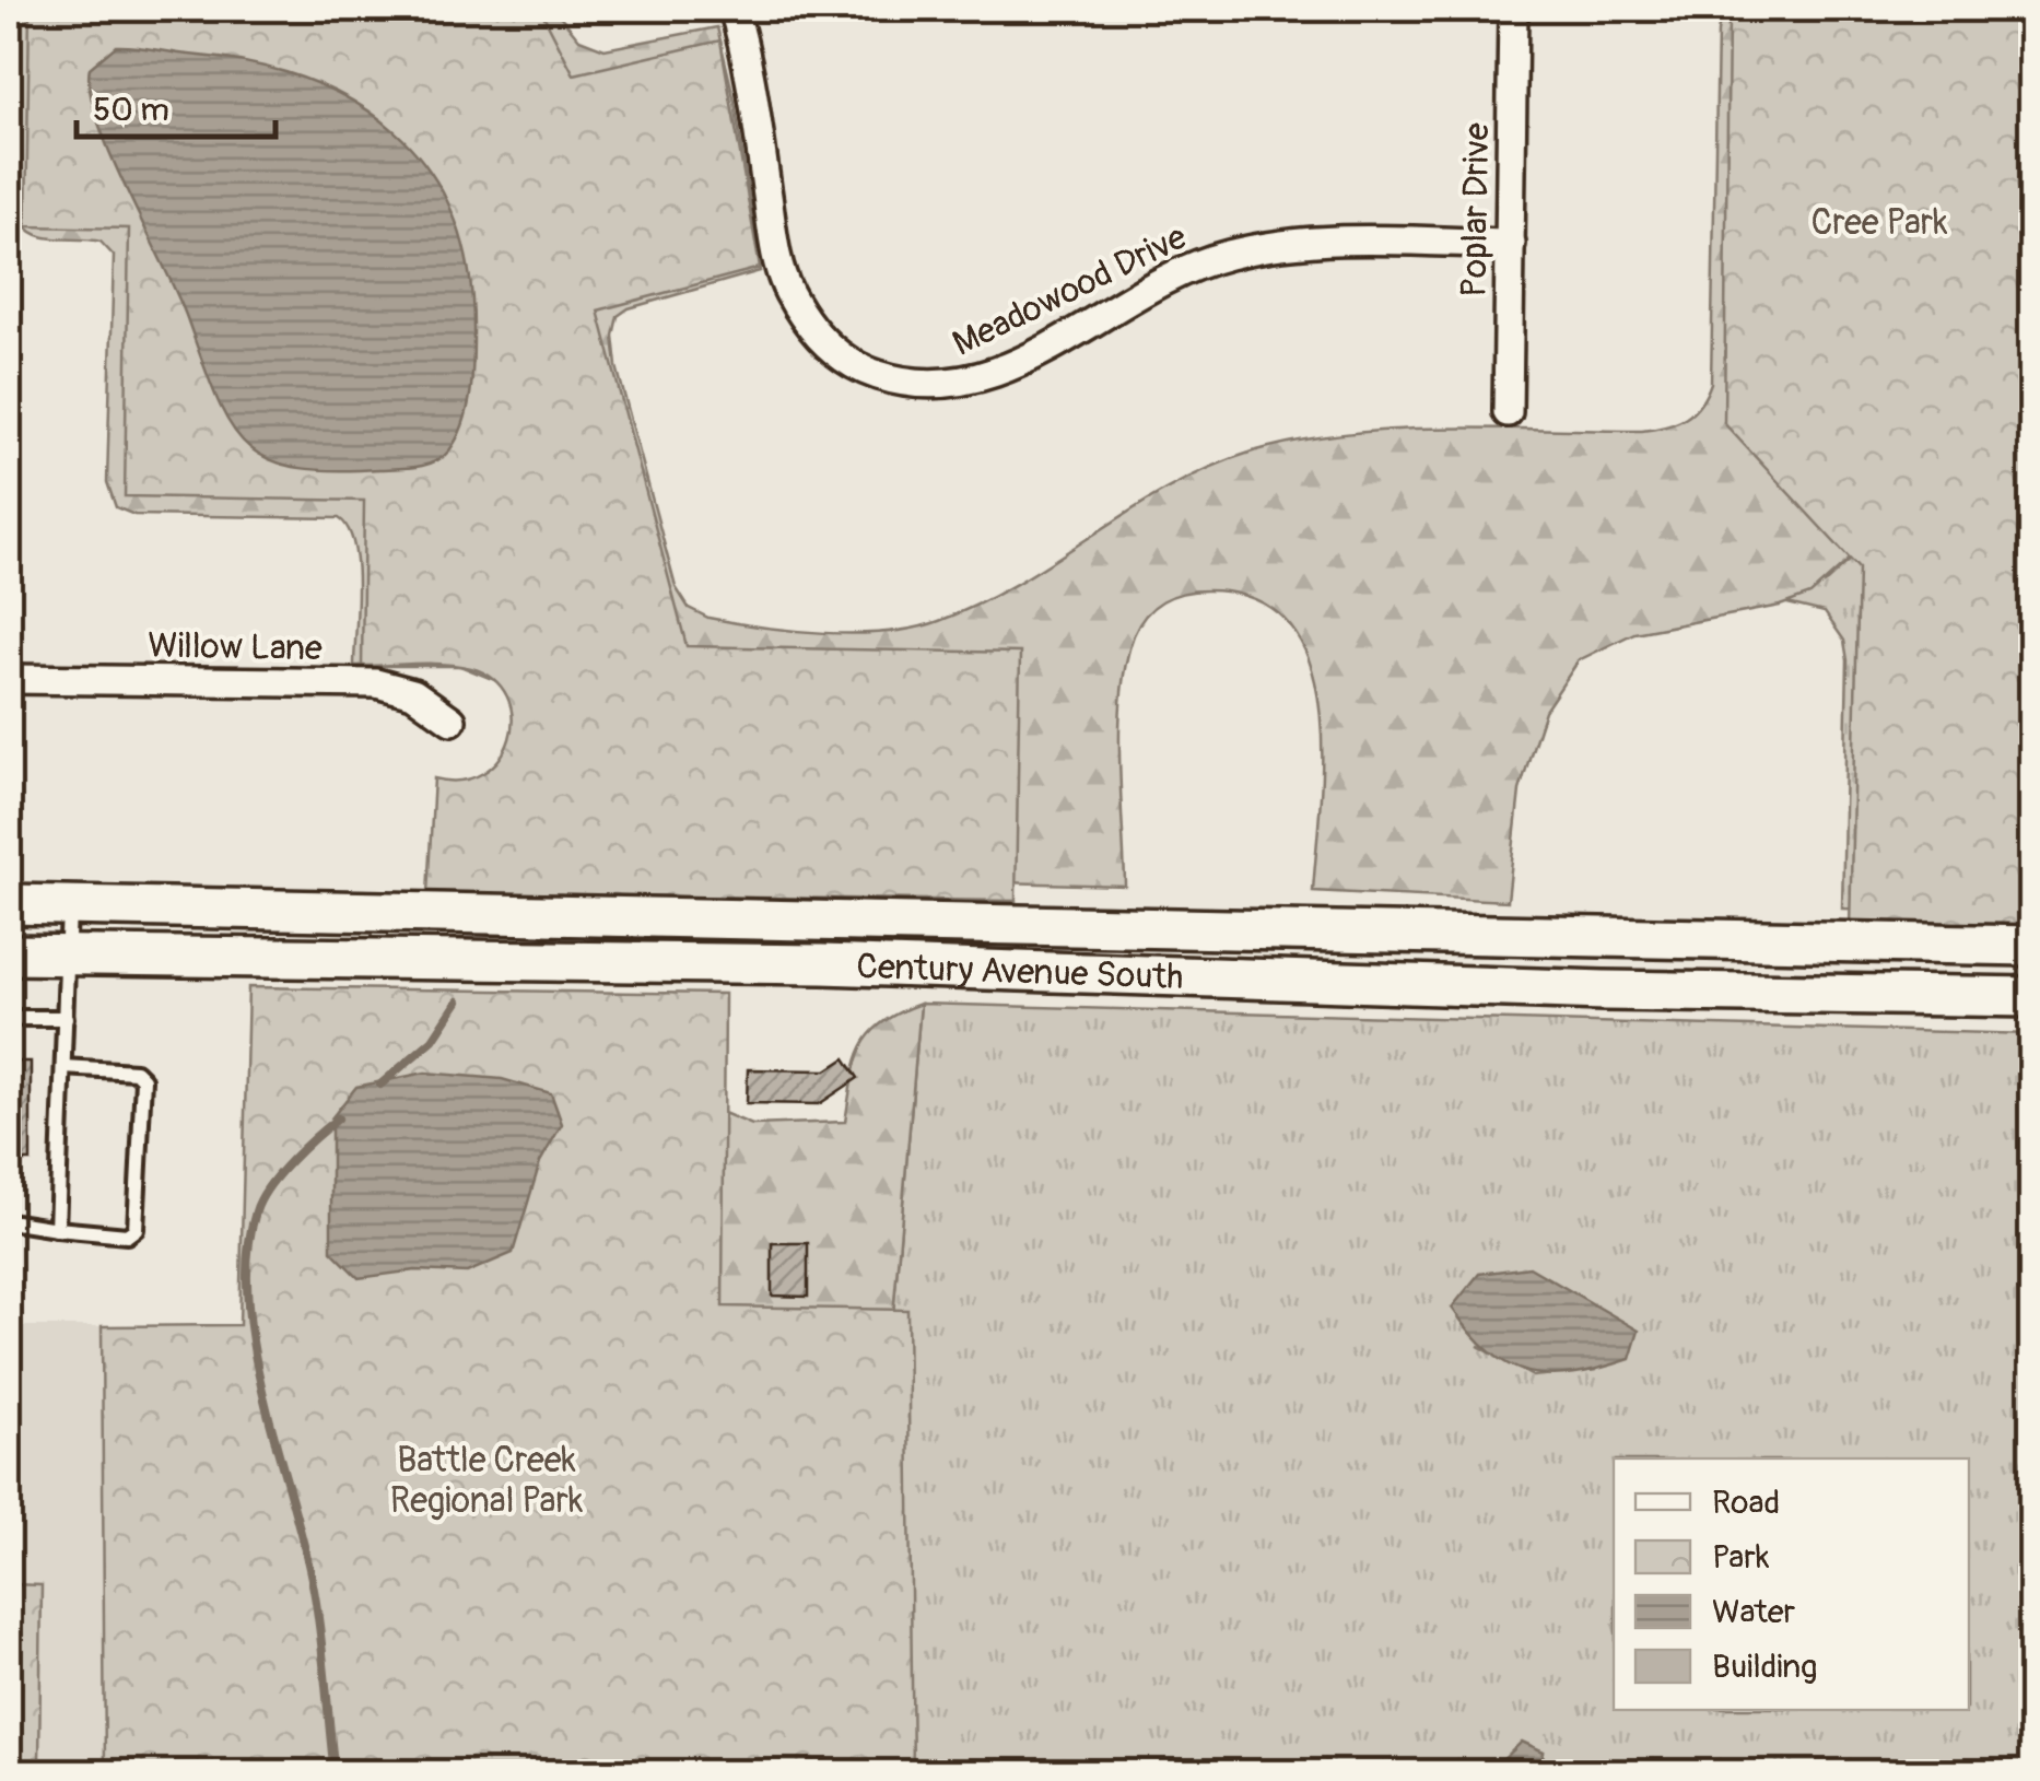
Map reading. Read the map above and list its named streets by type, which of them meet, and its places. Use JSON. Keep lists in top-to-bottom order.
{
  "streets": {
    "main road": ["Century Avenue South"],
    "street": ["Poplar Drive", "Meadowood Drive", "Willow Lane"]
  },
  "crossings": [
    ["Poplar Drive", "Meadowood Drive"]
  ],
  "parks": ["Cree Park", "Battle Creek Regional Park"],
  "legend": [
    "Road",
    "Park",
    "Water",
    "Building"
  ],
  "scale_bar": "50 m"
}
